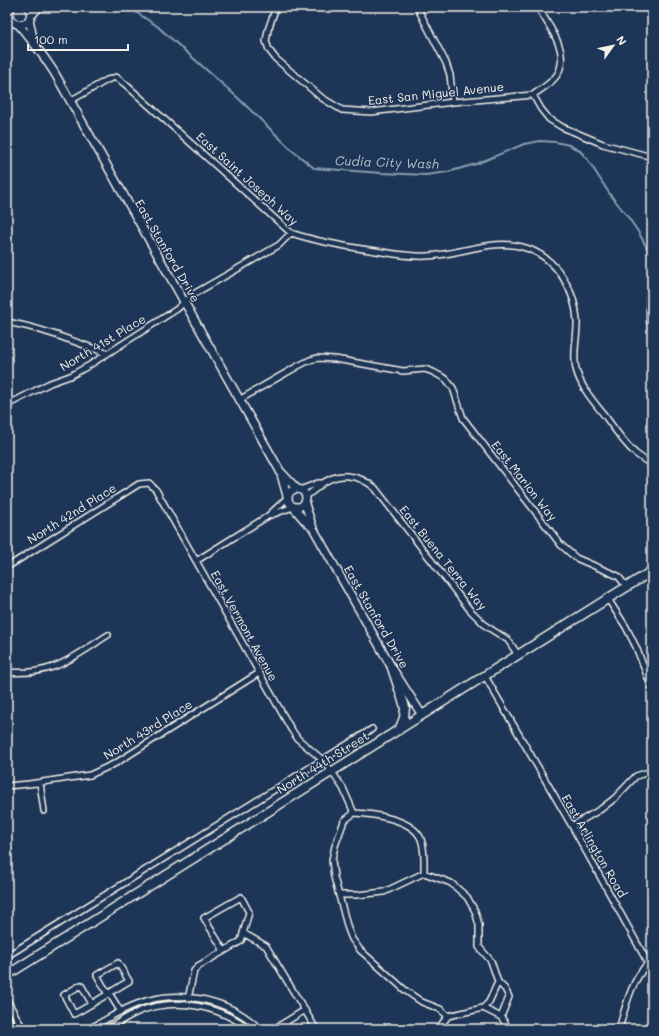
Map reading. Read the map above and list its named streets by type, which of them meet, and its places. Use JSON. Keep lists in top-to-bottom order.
{
  "streets": {
    "main road": ["North 44th Street"],
    "street": [
      "East San Miguel Avenue",
      "East Saint Joseph Way",
      "East Stanford Drive",
      "North 41st Place",
      "East Marion Way",
      "North 42nd Place",
      "East Buena Terra Way",
      "East Vermont Avenue",
      "North 43rd Place",
      "East Arlington Road"
    ]
  },
  "crossings": [
    ["East Saint Joseph Way", "East Stanford Drive"],
    ["East Saint Joseph Way", "North 41st Place"],
    ["East Stanford Drive", "North 41st Place"],
    ["East Stanford Drive", "East Marion Way"],
    ["East Stanford Drive", "North 44th Street"],
    ["East Marion Way", "North 44th Street"],
    ["North 42nd Place", "East Vermont Avenue"],
    ["East Buena Terra Way", "North 44th Street"],
    ["East Vermont Avenue", "North 43rd Place"],
    ["East Vermont Avenue", "North 44th Street"],
    ["North 44th Street", "East Arlington Road"]
  ],
  "water": ["Cudia City Wash"],
  "scale_bar": "100 m",
  "north": "top right"
}
